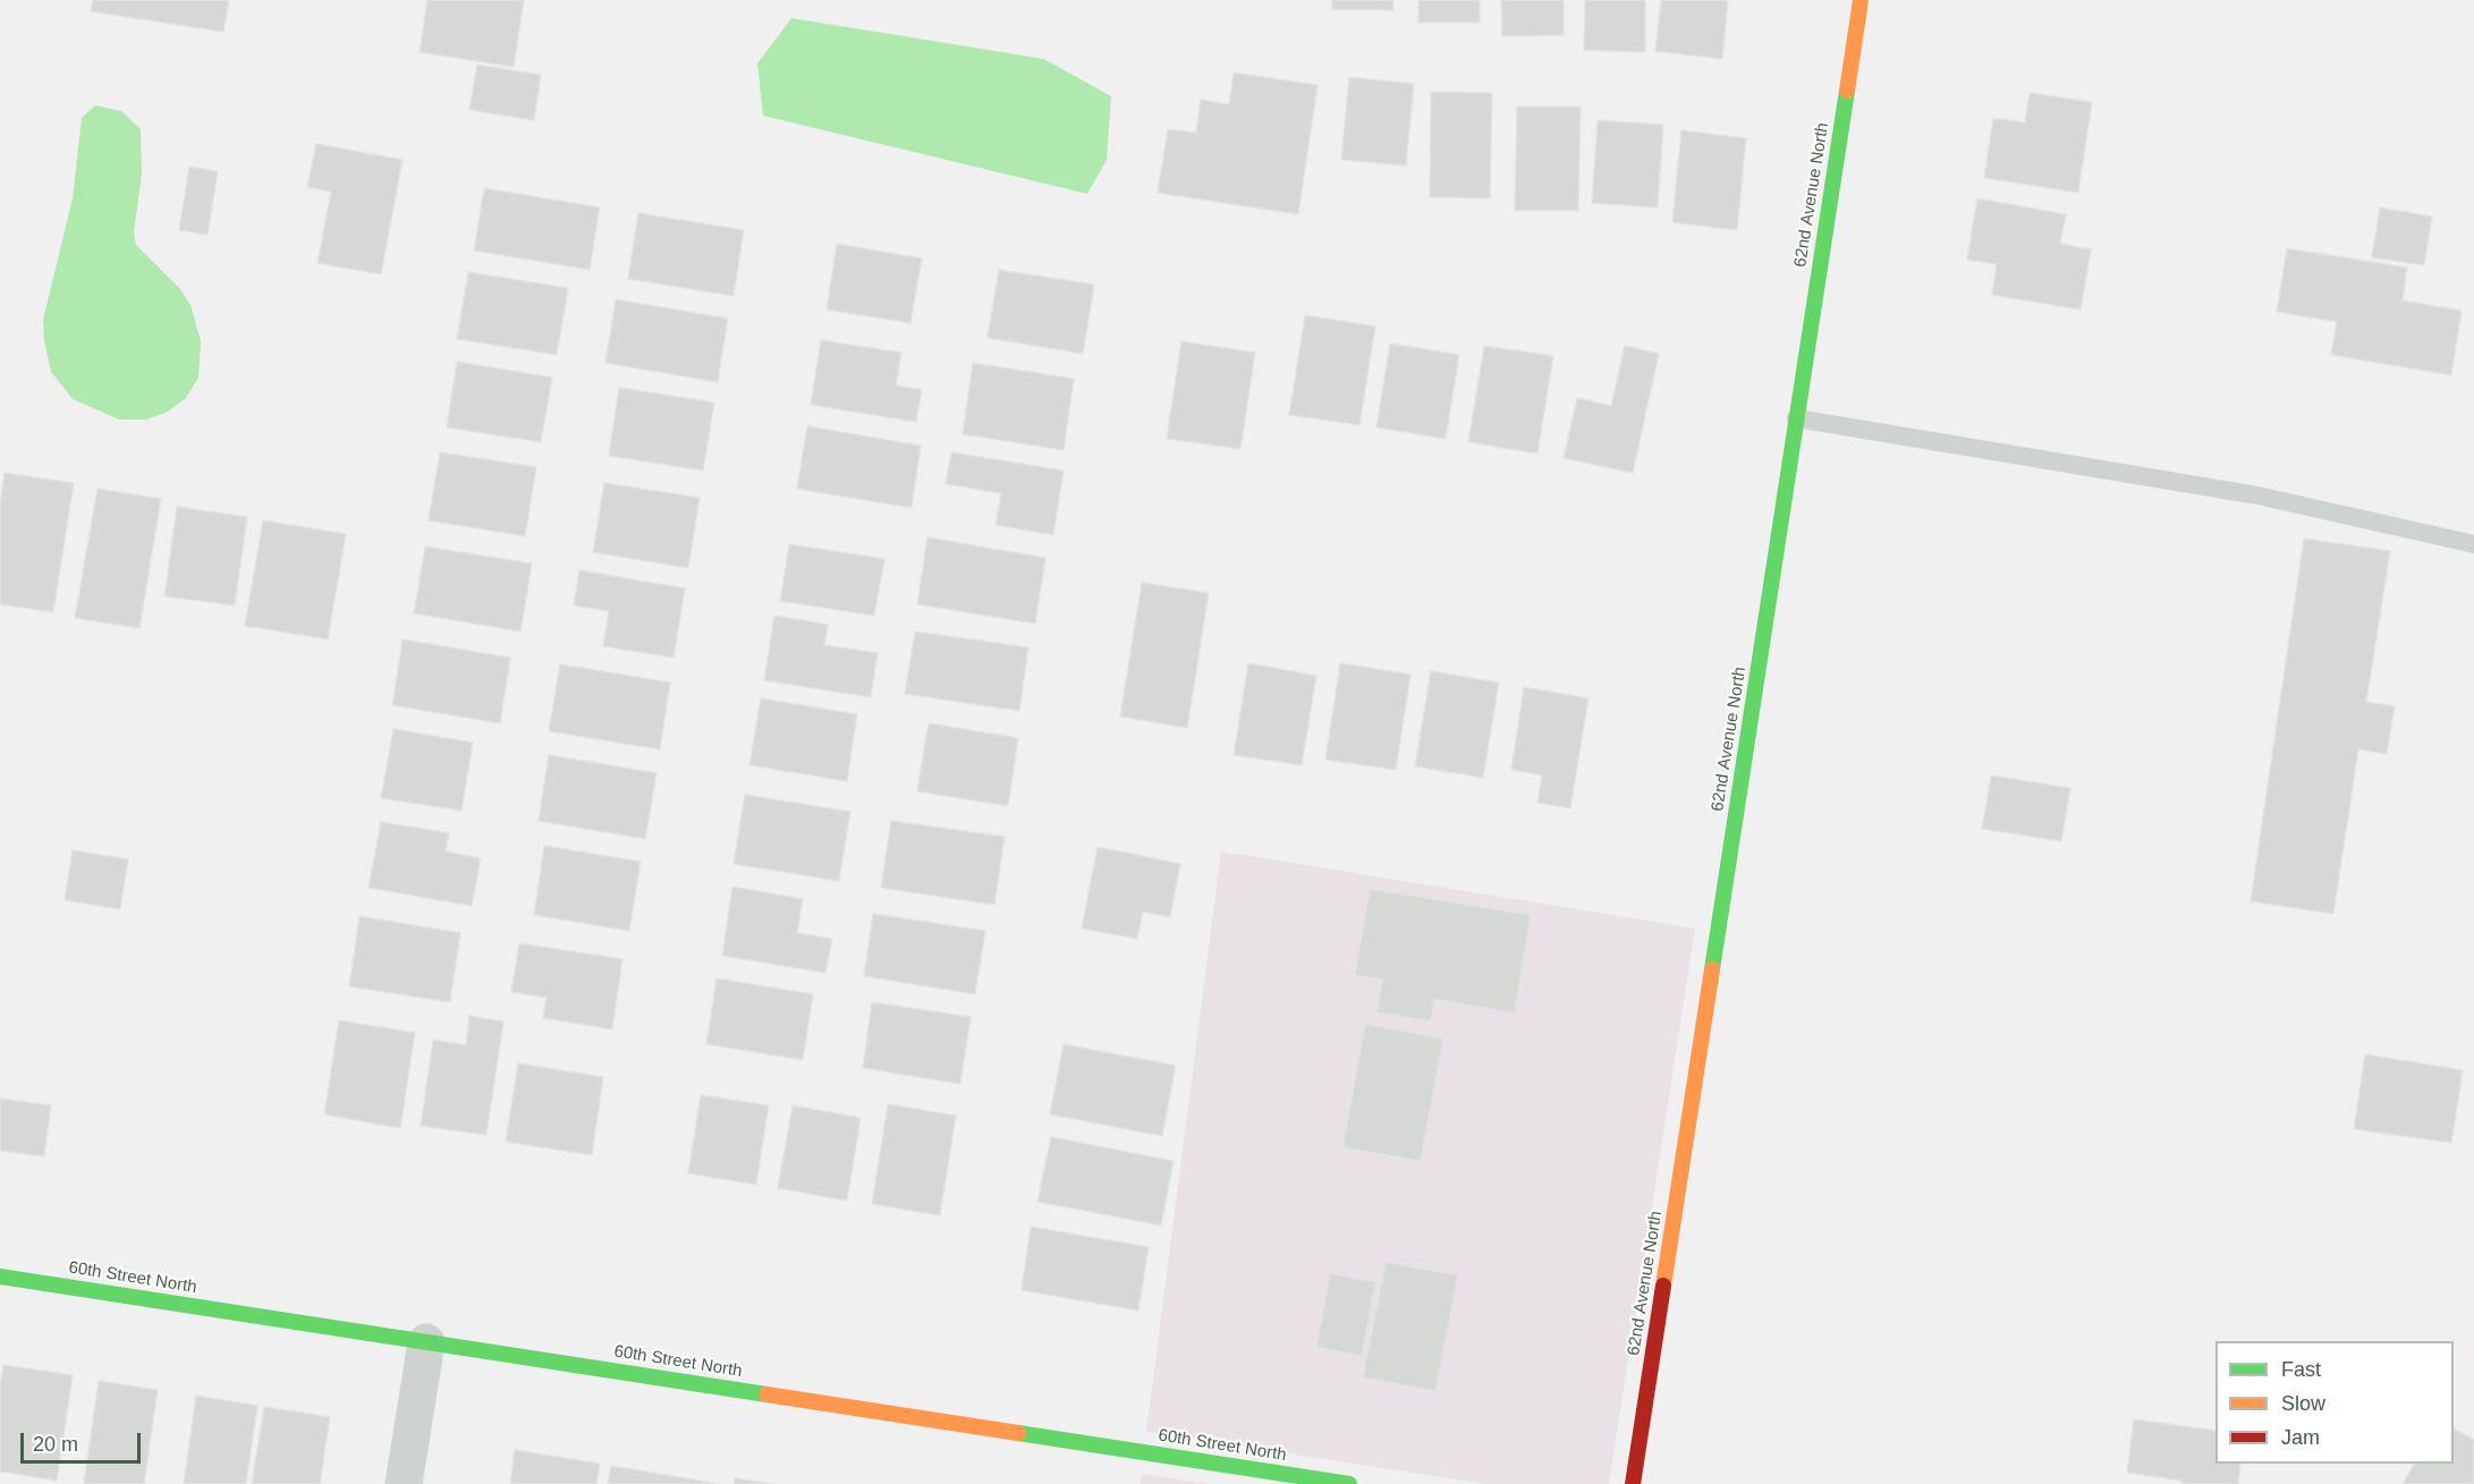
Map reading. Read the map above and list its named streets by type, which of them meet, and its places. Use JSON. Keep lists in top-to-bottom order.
{
  "streets": {
    "street": ["62nd Avenue North", "60th Street North"]
  },
  "legend": ["Fast", "Slow", "Jam"],
  "scale_bar": "20 m"
}
